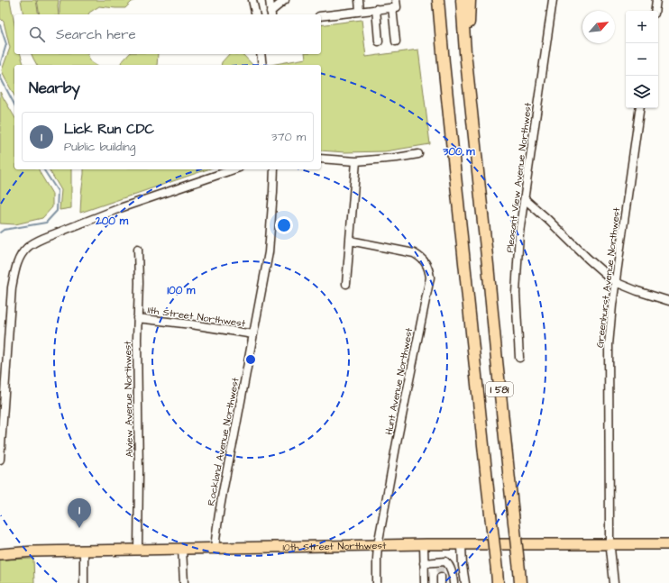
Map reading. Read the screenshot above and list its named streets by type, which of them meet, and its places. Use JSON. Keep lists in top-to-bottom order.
{
  "streets": {
    "highway": ["I 581"],
    "main road": ["10th Street Northwest"],
    "street": [
      "Pleasant View Avenue Northwest",
      "Greenhurst Avenue Northwest",
      "11th Street Northwest",
      "Hunt Avenue Northwest",
      "Alview Avenue Northwest",
      "Rockland Avenue Northwest"
    ]
  },
  "crossings": [
    ["Greenhurst Avenue Northwest", "10th Street Northwest"],
    ["11th Street Northwest", "Alview Avenue Northwest"],
    ["11th Street Northwest", "Rockland Avenue Northwest"],
    ["Hunt Avenue Northwest", "10th Street Northwest"],
    ["Alview Avenue Northwest", "10th Street Northwest"],
    ["Rockland Avenue Northwest", "10th Street Northwest"]
  ],
  "north": "top right",
  "page": {
    "map_buttons": ["+", "−"],
    "search": "Search here",
    "heading": "Nearby",
    "list": [
      {
        "mark": "1",
        "name": "Lick Run CDC",
        "note": "Public building",
        "value": "370 m"
      }
    ],
    "pins": "1"
  },
  "rings": ["300 m", "200 m", "100 m"]
}
